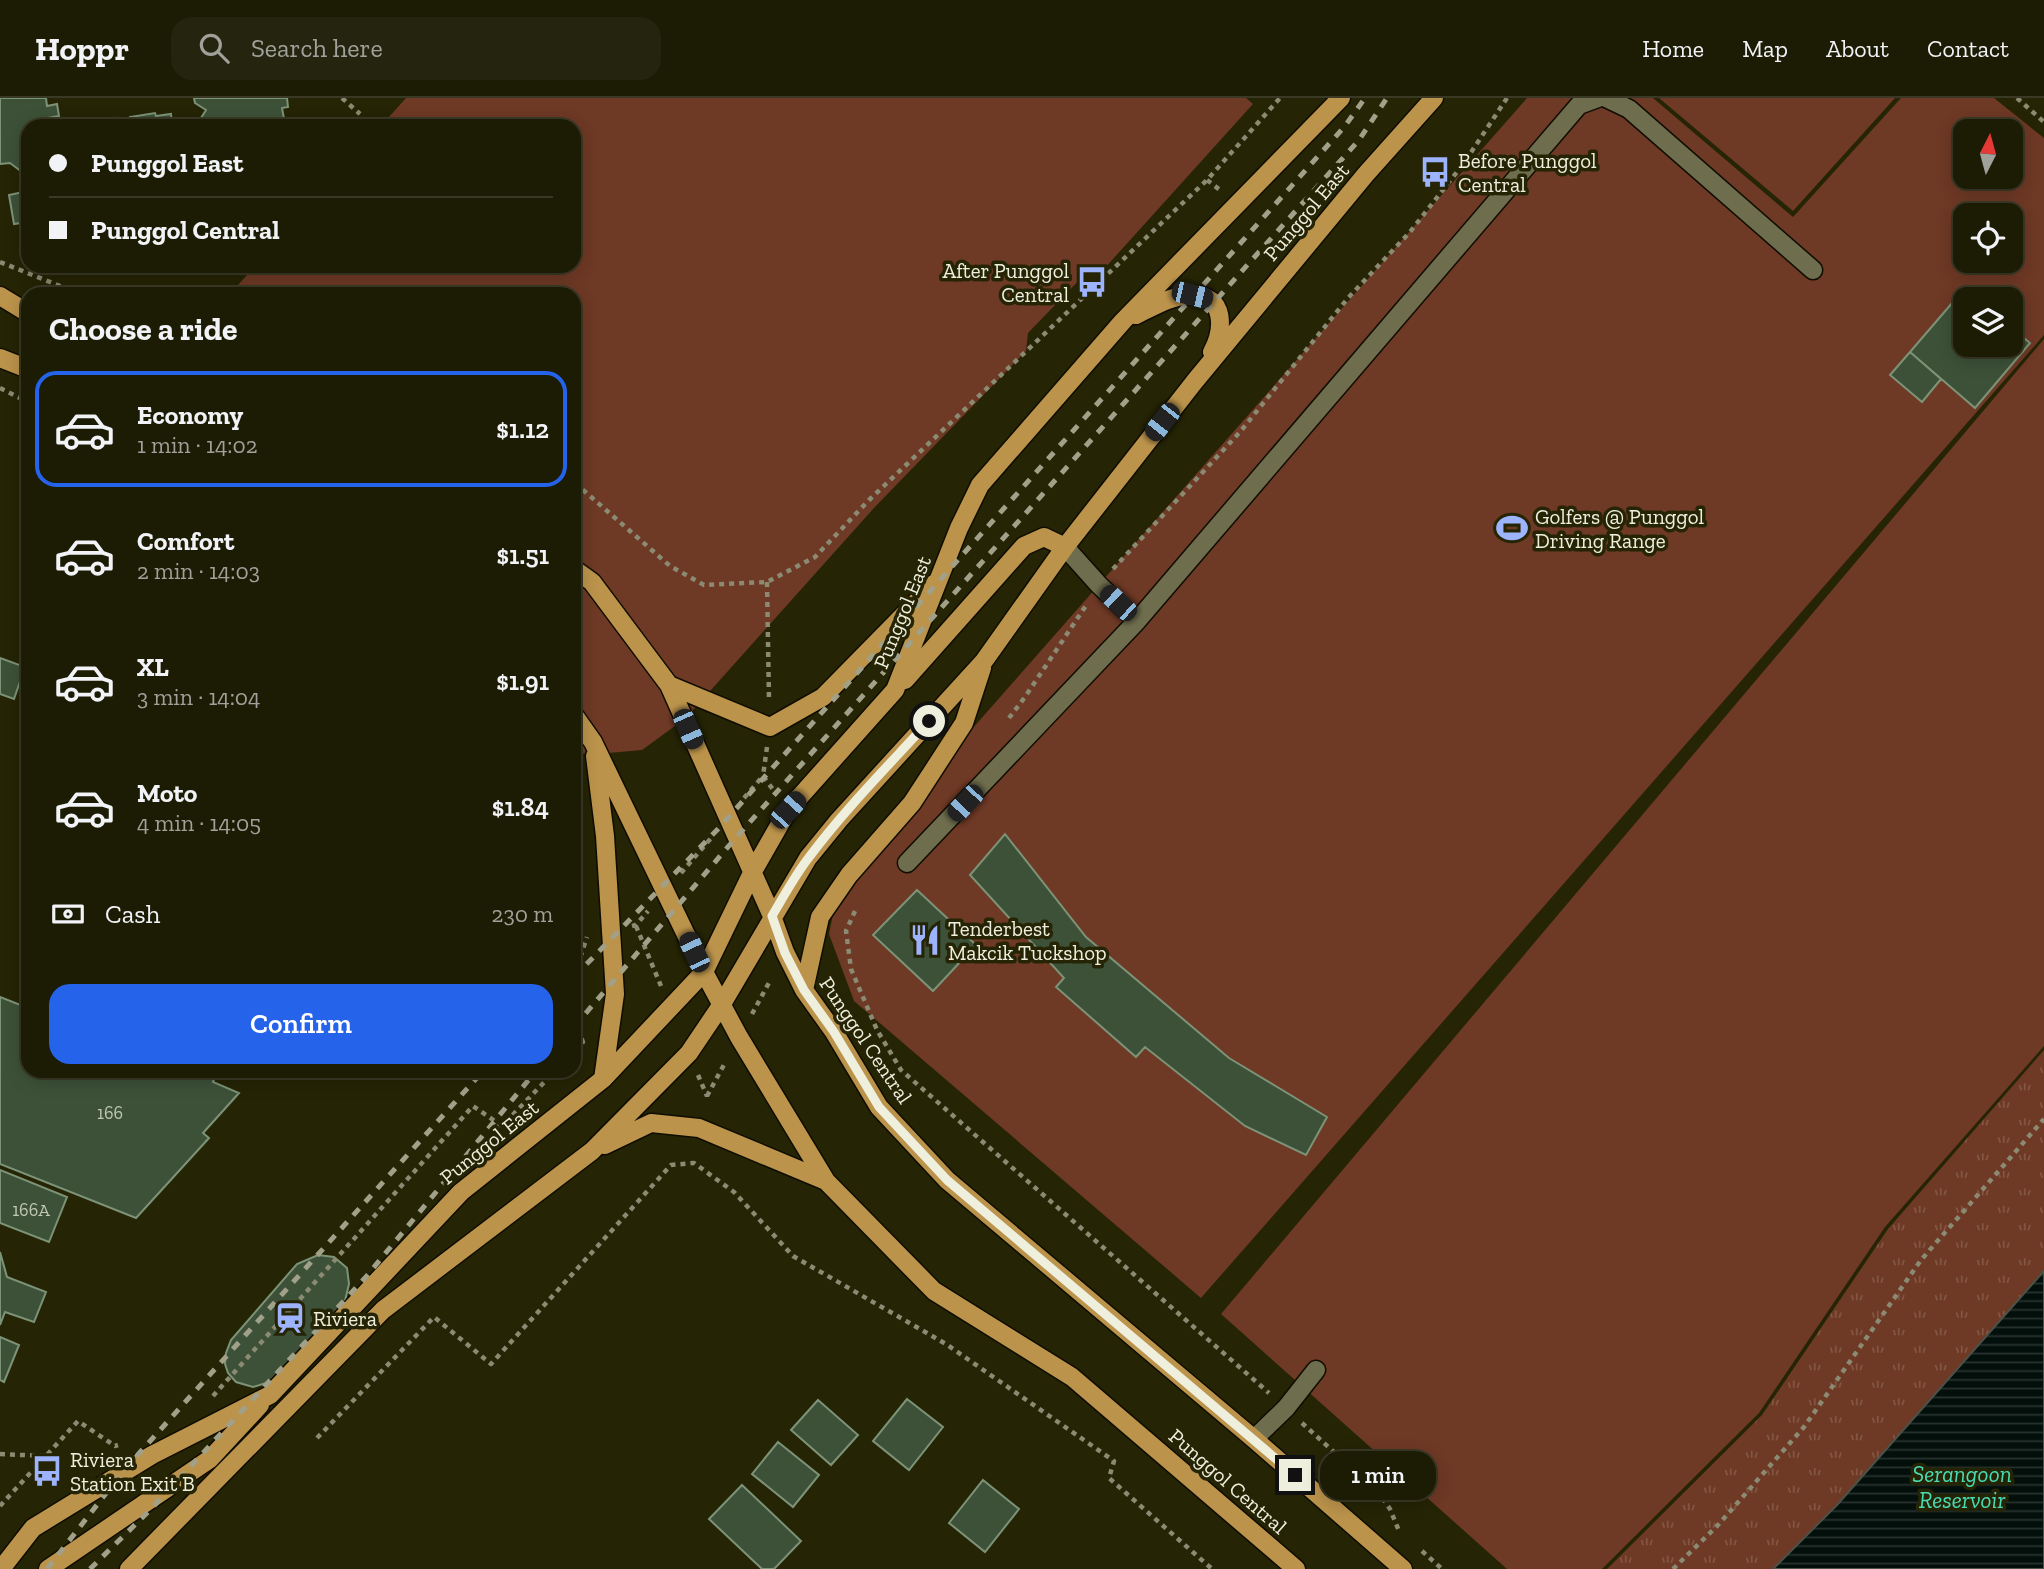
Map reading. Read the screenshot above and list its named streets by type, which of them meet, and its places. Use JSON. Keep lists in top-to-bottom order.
{
  "streets": {
    "main road": ["Punggol East", "Punggol Central"]
  },
  "crossings": [
    ["Punggol East", "Punggol Central"]
  ],
  "water": ["Serangoon Reservoir"],
  "places": {
    "bus stop": ["Before Punggol Central", "After Punggol Central", "Riviera Station Exit B"],
    "sports": ["Golfers @ Punggol Driving Range"],
    "restaurant": ["Tenderbest Makcik Tuckshop"],
    "station": ["Riviera"]
  },
  "house_numbers": ["166", "166A"],
  "north": "top",
  "page": {
    "header": "Hoppr",
    "search": "Search here",
    "nav": [
      "Home",
      "Map",
      "About",
      "Contact"
    ],
    "banner": ["Punggol East", "Punggol Central"],
    "heading": "Choose a ride",
    "list": [
      {
        "name": "Economy",
        "note": "1 min · 14:02",
        "value": "$1.12"
      },
      {
        "name": "Comfort",
        "note": "2 min · 14:03",
        "value": "$1.51"
      },
      {
        "name": "XL",
        "note": "3 min · 14:04",
        "value": "$1.91"
      },
      {
        "name": "Moto",
        "note": "4 min · 14:05",
        "value": "$1.84"
      }
    ],
    "pay": ["Cash", "230 m"],
    "buttons": "Confirm",
    "bubble": "1 min"
  }
}
